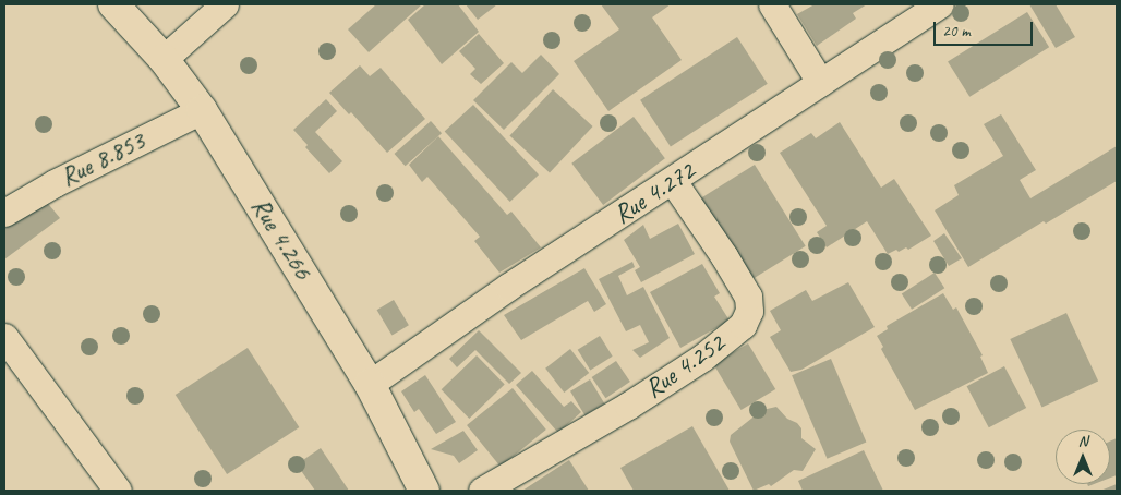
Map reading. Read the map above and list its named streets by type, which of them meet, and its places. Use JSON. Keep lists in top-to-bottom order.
{
  "streets": {
    "street": [
      "Rue 8.853",
      "Rue 4.272",
      "Rue 4.266",
      "Rue 4.252"
    ]
  },
  "crossings": [
    ["Rue 8.853", "Rue 4.266"],
    ["Rue 4.272", "Rue 4.266"],
    ["Rue 4.272", "Rue 4.252"]
  ],
  "scale_bar": "20 m",
  "north": "top"
}
